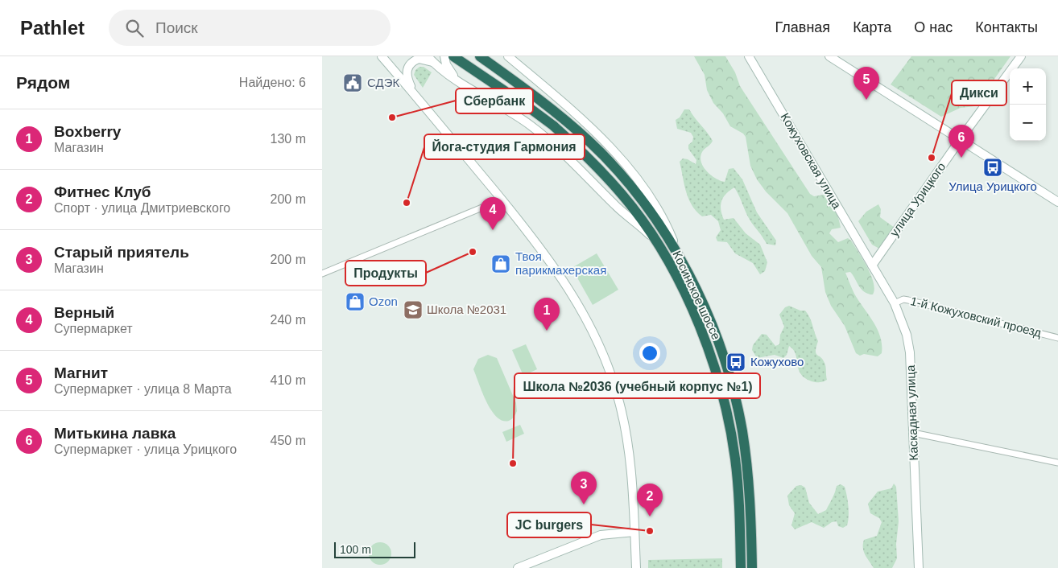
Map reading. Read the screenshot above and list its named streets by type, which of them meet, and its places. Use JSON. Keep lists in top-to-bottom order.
{
  "streets": {
    "highway": ["Косинское шоссе"],
    "street": [
      "Кожуховская улица",
      "улица Урицкого",
      "1-й Кожуховский проезд",
      "Каскадная улица"
    ]
  },
  "crossings": [
    ["Кожуховская улица", "улица Урицкого"],
    ["Кожуховская улица", "Каскадная улица"],
    ["улица Урицкого", "Каскадная улица"],
    ["1-й Кожуховский проезд", "Каскадная улица"]
  ],
  "places": {
    "public building": ["СДЭК"],
    "other": [
      "Сбербанк",
      "Дикси",
      "Йога-студия Гармония",
      "Продукты",
      "Школа №2036 (учебный корпус №1)",
      "JC burgers"
    ],
    "bus stop": ["Улица Урицкого", "Кожухово"],
    "shop": ["Твоя парикмахерская", "Ozon"],
    "school or university": ["Школа №2031"]
  },
  "scale_bar": "100 m",
  "page": {
    "header": "Pathlet",
    "search": "Поиск",
    "nav": [
      "Главная",
      "Карта",
      "О нас",
      "Контакты"
    ],
    "heading": ["Рядом", "Найдено: 6"],
    "pins": [
      "5",
      "6",
      "4",
      "1",
      "3",
      "2"
    ],
    "map_buttons": ["+", "−"],
    "list": [
      {
        "mark": "1",
        "name": "Boxberry",
        "note": "Магазин",
        "value": "130 m"
      },
      {
        "mark": "2",
        "name": "Фитнес Клуб",
        "note": "Спорт · улица Дмитриевского",
        "value": "200 m"
      },
      {
        "mark": "3",
        "name": "Старый приятель",
        "note": "Магазин",
        "value": "200 m"
      },
      {
        "mark": "4",
        "name": "Верный",
        "note": "Супермаркет",
        "value": "240 m"
      },
      {
        "mark": "5",
        "name": "Магнит",
        "note": "Супермаркет · улица 8 Марта",
        "value": "410 m"
      },
      {
        "mark": "6",
        "name": "Митькина лавка",
        "note": "Супермаркет · улица Урицкого",
        "value": "450 m"
      }
    ],
    "scale": "100 m"
  }
}
